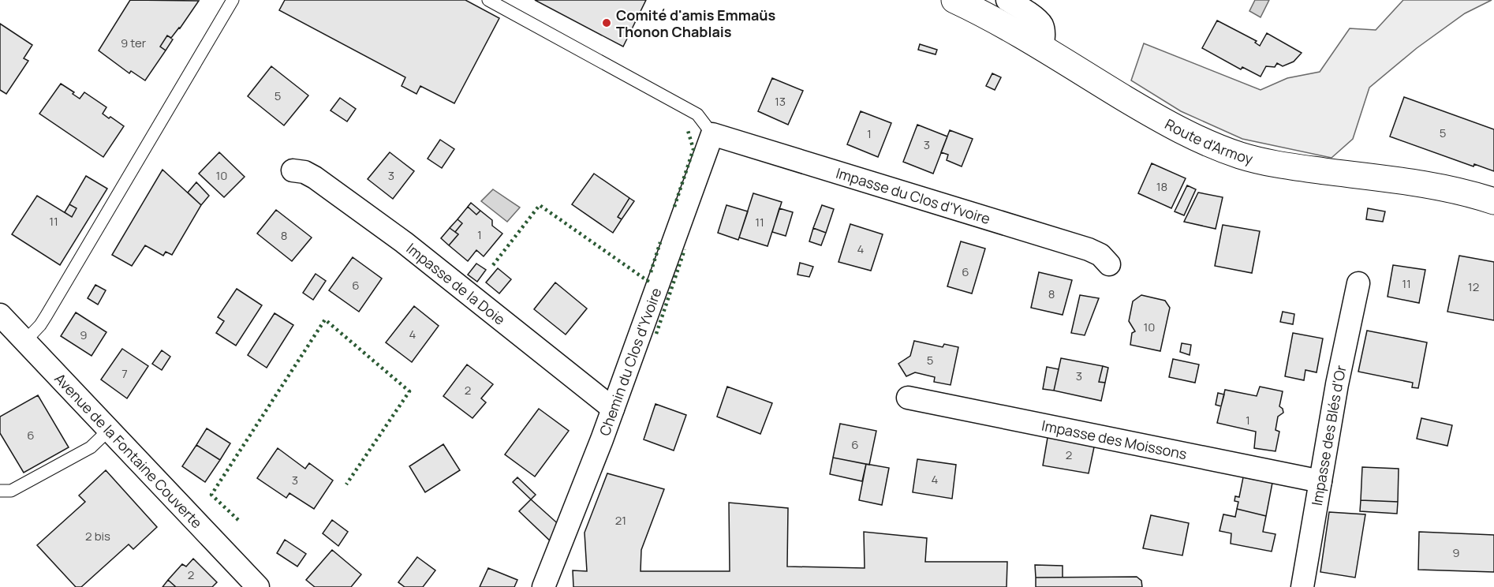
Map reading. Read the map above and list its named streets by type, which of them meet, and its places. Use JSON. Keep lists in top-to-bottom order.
{
  "streets": {
    "main road": ["Route d'Armoy"],
    "street": [
      "Impasse du Clos d'Yvoire",
      "Impasse de la Doie",
      "Chemin du Clos d'Yvoire",
      "Impasse des Blés d'Or",
      "Impasse des Moissons",
      "Avenue de la Fontaine Couverte"
    ]
  },
  "crossings": [
    ["Impasse du Clos d'Yvoire", "Chemin du Clos d'Yvoire"],
    ["Impasse de la Doie", "Chemin du Clos d'Yvoire"],
    ["Impasse des Blés d'Or", "Impasse des Moissons"]
  ],
  "places": ["Comité d'amis Emmaüs Thonon Chablais"],
  "house_numbers": [
    "9 ter",
    "5",
    "13",
    "5",
    "1",
    "3",
    "10",
    "3",
    "18",
    "11",
    "11",
    "1",
    "8",
    "4",
    "6",
    "11",
    "6",
    "12",
    "8",
    "10",
    "4",
    "9",
    "5",
    "7",
    "3",
    "2",
    "1",
    "6",
    "6",
    "2",
    "4",
    "3",
    "21",
    "2 bis",
    "9",
    "2"
  ]
}
